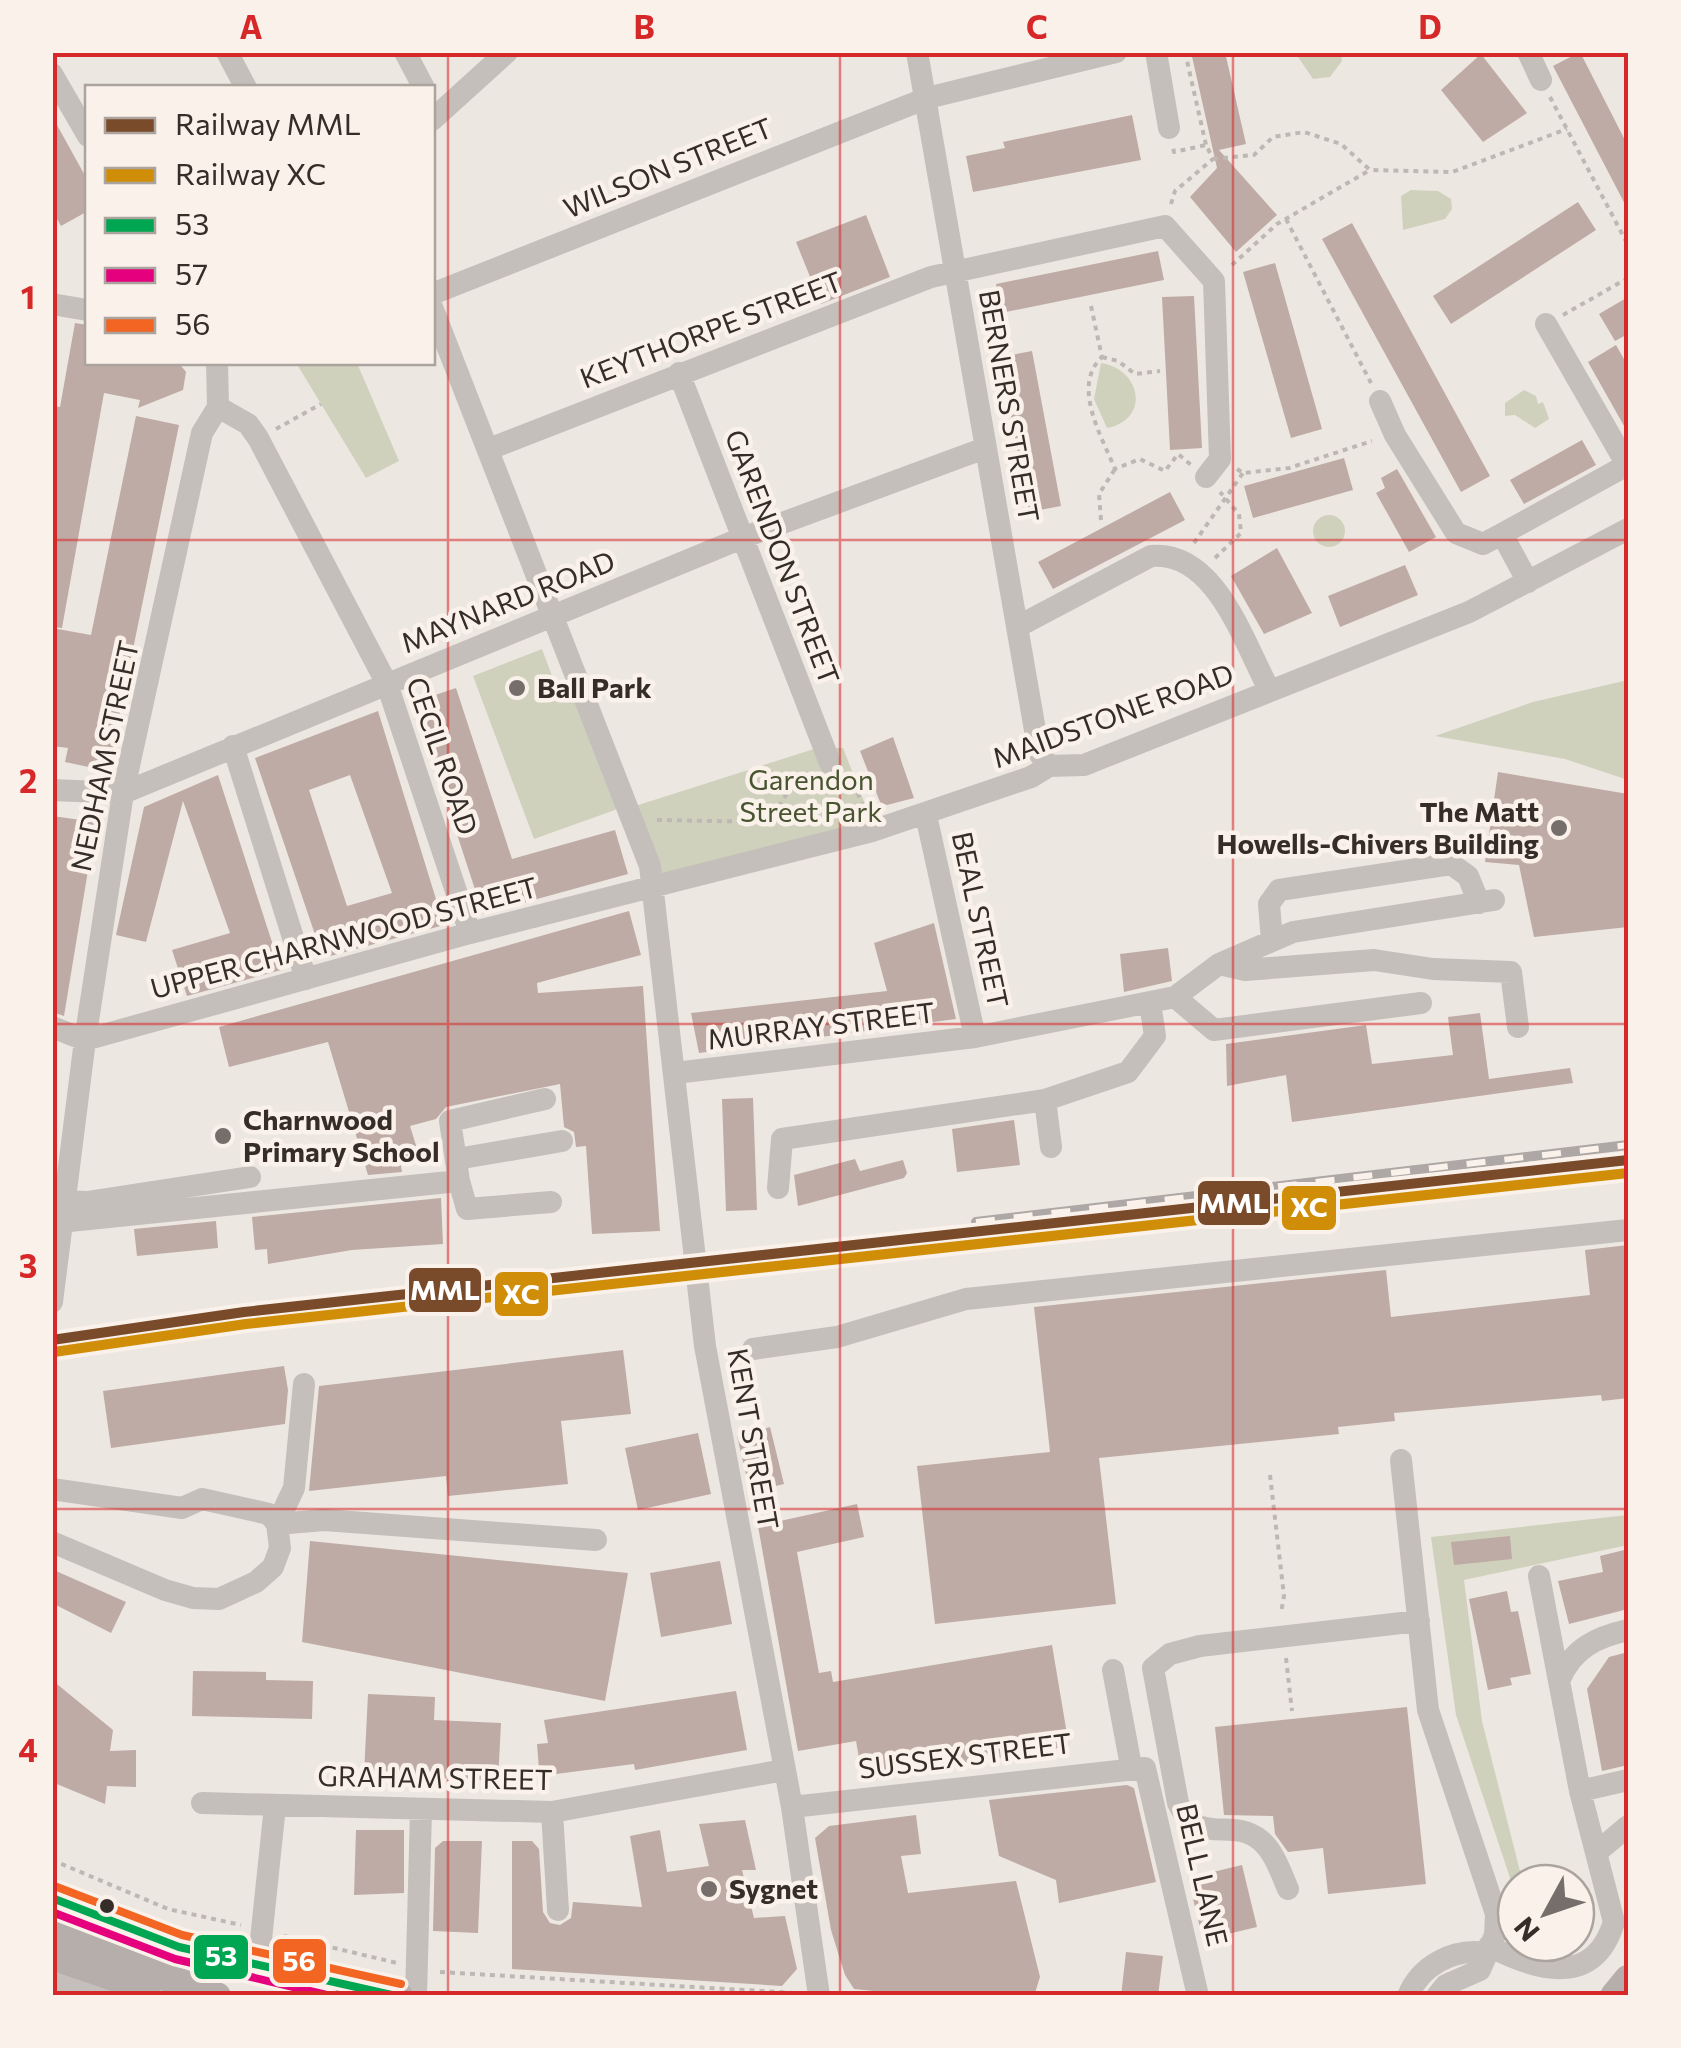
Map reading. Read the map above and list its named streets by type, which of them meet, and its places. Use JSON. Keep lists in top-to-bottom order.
{
  "streets": {
    "street": [
      "WILSON STREET",
      "KEYTHORPE STREET",
      "BERNERS STREET",
      "GARENDON STREET",
      "MAYNARD ROAD",
      "MAIDSTONE ROAD",
      "NEDHAM STREET",
      "CECIL ROAD",
      "BEAL STREET",
      "UPPER CHARNWOOD STREET",
      "MURRAY STREET",
      "KENT STREET",
      "SUSSEX STREET",
      "GRAHAM STREET",
      "BELL LANE"
    ]
  },
  "crossings": [
    ["WILSON STREET", "BERNERS STREET"],
    ["KEYTHORPE STREET", "BERNERS STREET"],
    ["KEYTHORPE STREET", "GARENDON STREET"],
    ["KEYTHORPE STREET", "KENT STREET"],
    ["BERNERS STREET", "MAYNARD ROAD"],
    ["BERNERS STREET", "MAIDSTONE ROAD"],
    ["GARENDON STREET", "MAYNARD ROAD"],
    ["MAYNARD ROAD", "NEDHAM STREET"],
    ["MAYNARD ROAD", "CECIL ROAD"],
    ["MAYNARD ROAD", "KENT STREET"],
    ["MAIDSTONE ROAD", "BEAL STREET"],
    ["MAIDSTONE ROAD", "UPPER CHARNWOOD STREET"],
    ["MAIDSTONE ROAD", "KENT STREET"],
    ["NEDHAM STREET", "CECIL ROAD"],
    ["NEDHAM STREET", "UPPER CHARNWOOD STREET"],
    ["CECIL ROAD", "UPPER CHARNWOOD STREET"],
    ["BEAL STREET", "MURRAY STREET"],
    ["UPPER CHARNWOOD STREET", "KENT STREET"],
    ["MURRAY STREET", "KENT STREET"],
    ["KENT STREET", "SUSSEX STREET"],
    ["KENT STREET", "GRAHAM STREET"],
    ["SUSSEX STREET", "BELL LANE"]
  ],
  "parks": ["Garendon Street Park"],
  "places": [
    "Ball Park",
    "The Matt Howells-Chivers Building",
    "Charnwood Primary School",
    "Sygnet"
  ],
  "lines": [
    "rail line MML",
    "rail line XC",
    "transit line 56",
    "transit line 53",
    "transit line 57"
  ],
  "legend": [
    "Railway MML",
    "Railway XC",
    "53",
    "57",
    "56"
  ],
  "north": "bottom left",
  "grid": {
    "columns": [
      "A",
      "B",
      "C",
      "D"
    ],
    "rows": [
      "1",
      "2",
      "3",
      "4"
    ]
  }
}
